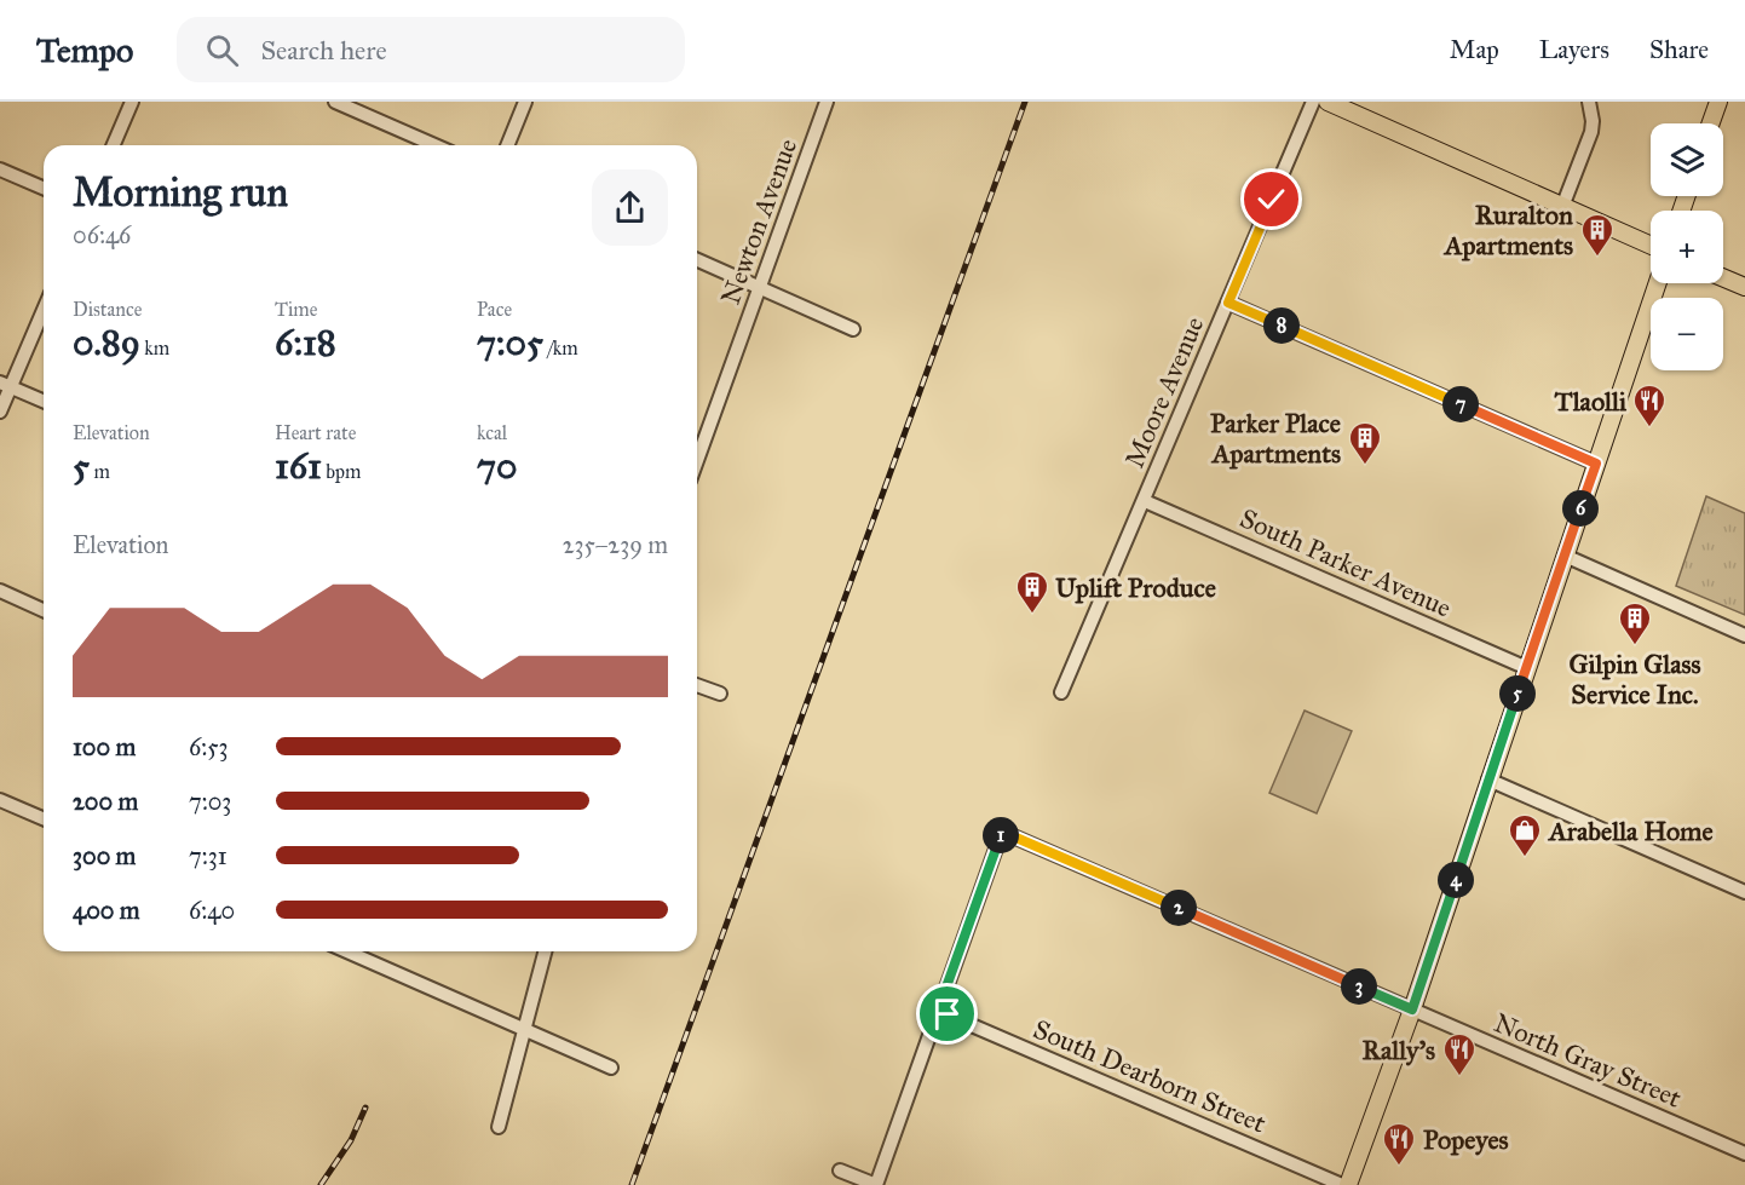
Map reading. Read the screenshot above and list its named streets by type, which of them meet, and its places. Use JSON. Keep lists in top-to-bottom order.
{
  "streets": {
    "street": [
      "Newton Avenue",
      "Moore Avenue",
      "South Parker Avenue",
      "North Gray Street",
      "South Dearborn Street"
    ]
  },
  "crossings": [
    ["Moore Avenue", "South Parker Avenue"],
    ["North Gray Street", "South Dearborn Street"]
  ],
  "places": {
    "building": [
      "Ruralton Apartments",
      "Parker Place Apartments",
      "Uplift Produce",
      "Gilpin Glass Service Inc."
    ],
    "restaurant": ["Tlaolli", "Rally's", "Popeyes"],
    "shop": ["Arabella Home"]
  },
  "page": {
    "header": "Tempo",
    "search": "Search here",
    "nav": ["Map", "Layers", "Share"],
    "map_buttons": ["+", "−"],
    "heading": ["Morning run", "06:46"],
    "stats": [
      ["Distance", "0.89 km"],
      ["Time", "6:18"],
      ["Pace", "7:05 /km"],
      ["Elevation", "5 m"],
      ["Heart rate", "161 bpm"],
      ["kcal", "70"]
    ],
    "pins": [
      "8",
      "7",
      "6",
      "5",
      "1",
      "4",
      "2",
      "3"
    ],
    "chart": ["Elevation", "235–239 m"],
    "list": [
      {
        "name": "100 m",
        "note": "6:53"
      },
      {
        "name": "200 m",
        "note": "7:03"
      },
      {
        "name": "300 m",
        "note": "7:31"
      },
      {
        "name": "400 m",
        "note": "6:40"
      }
    ]
  }
}
